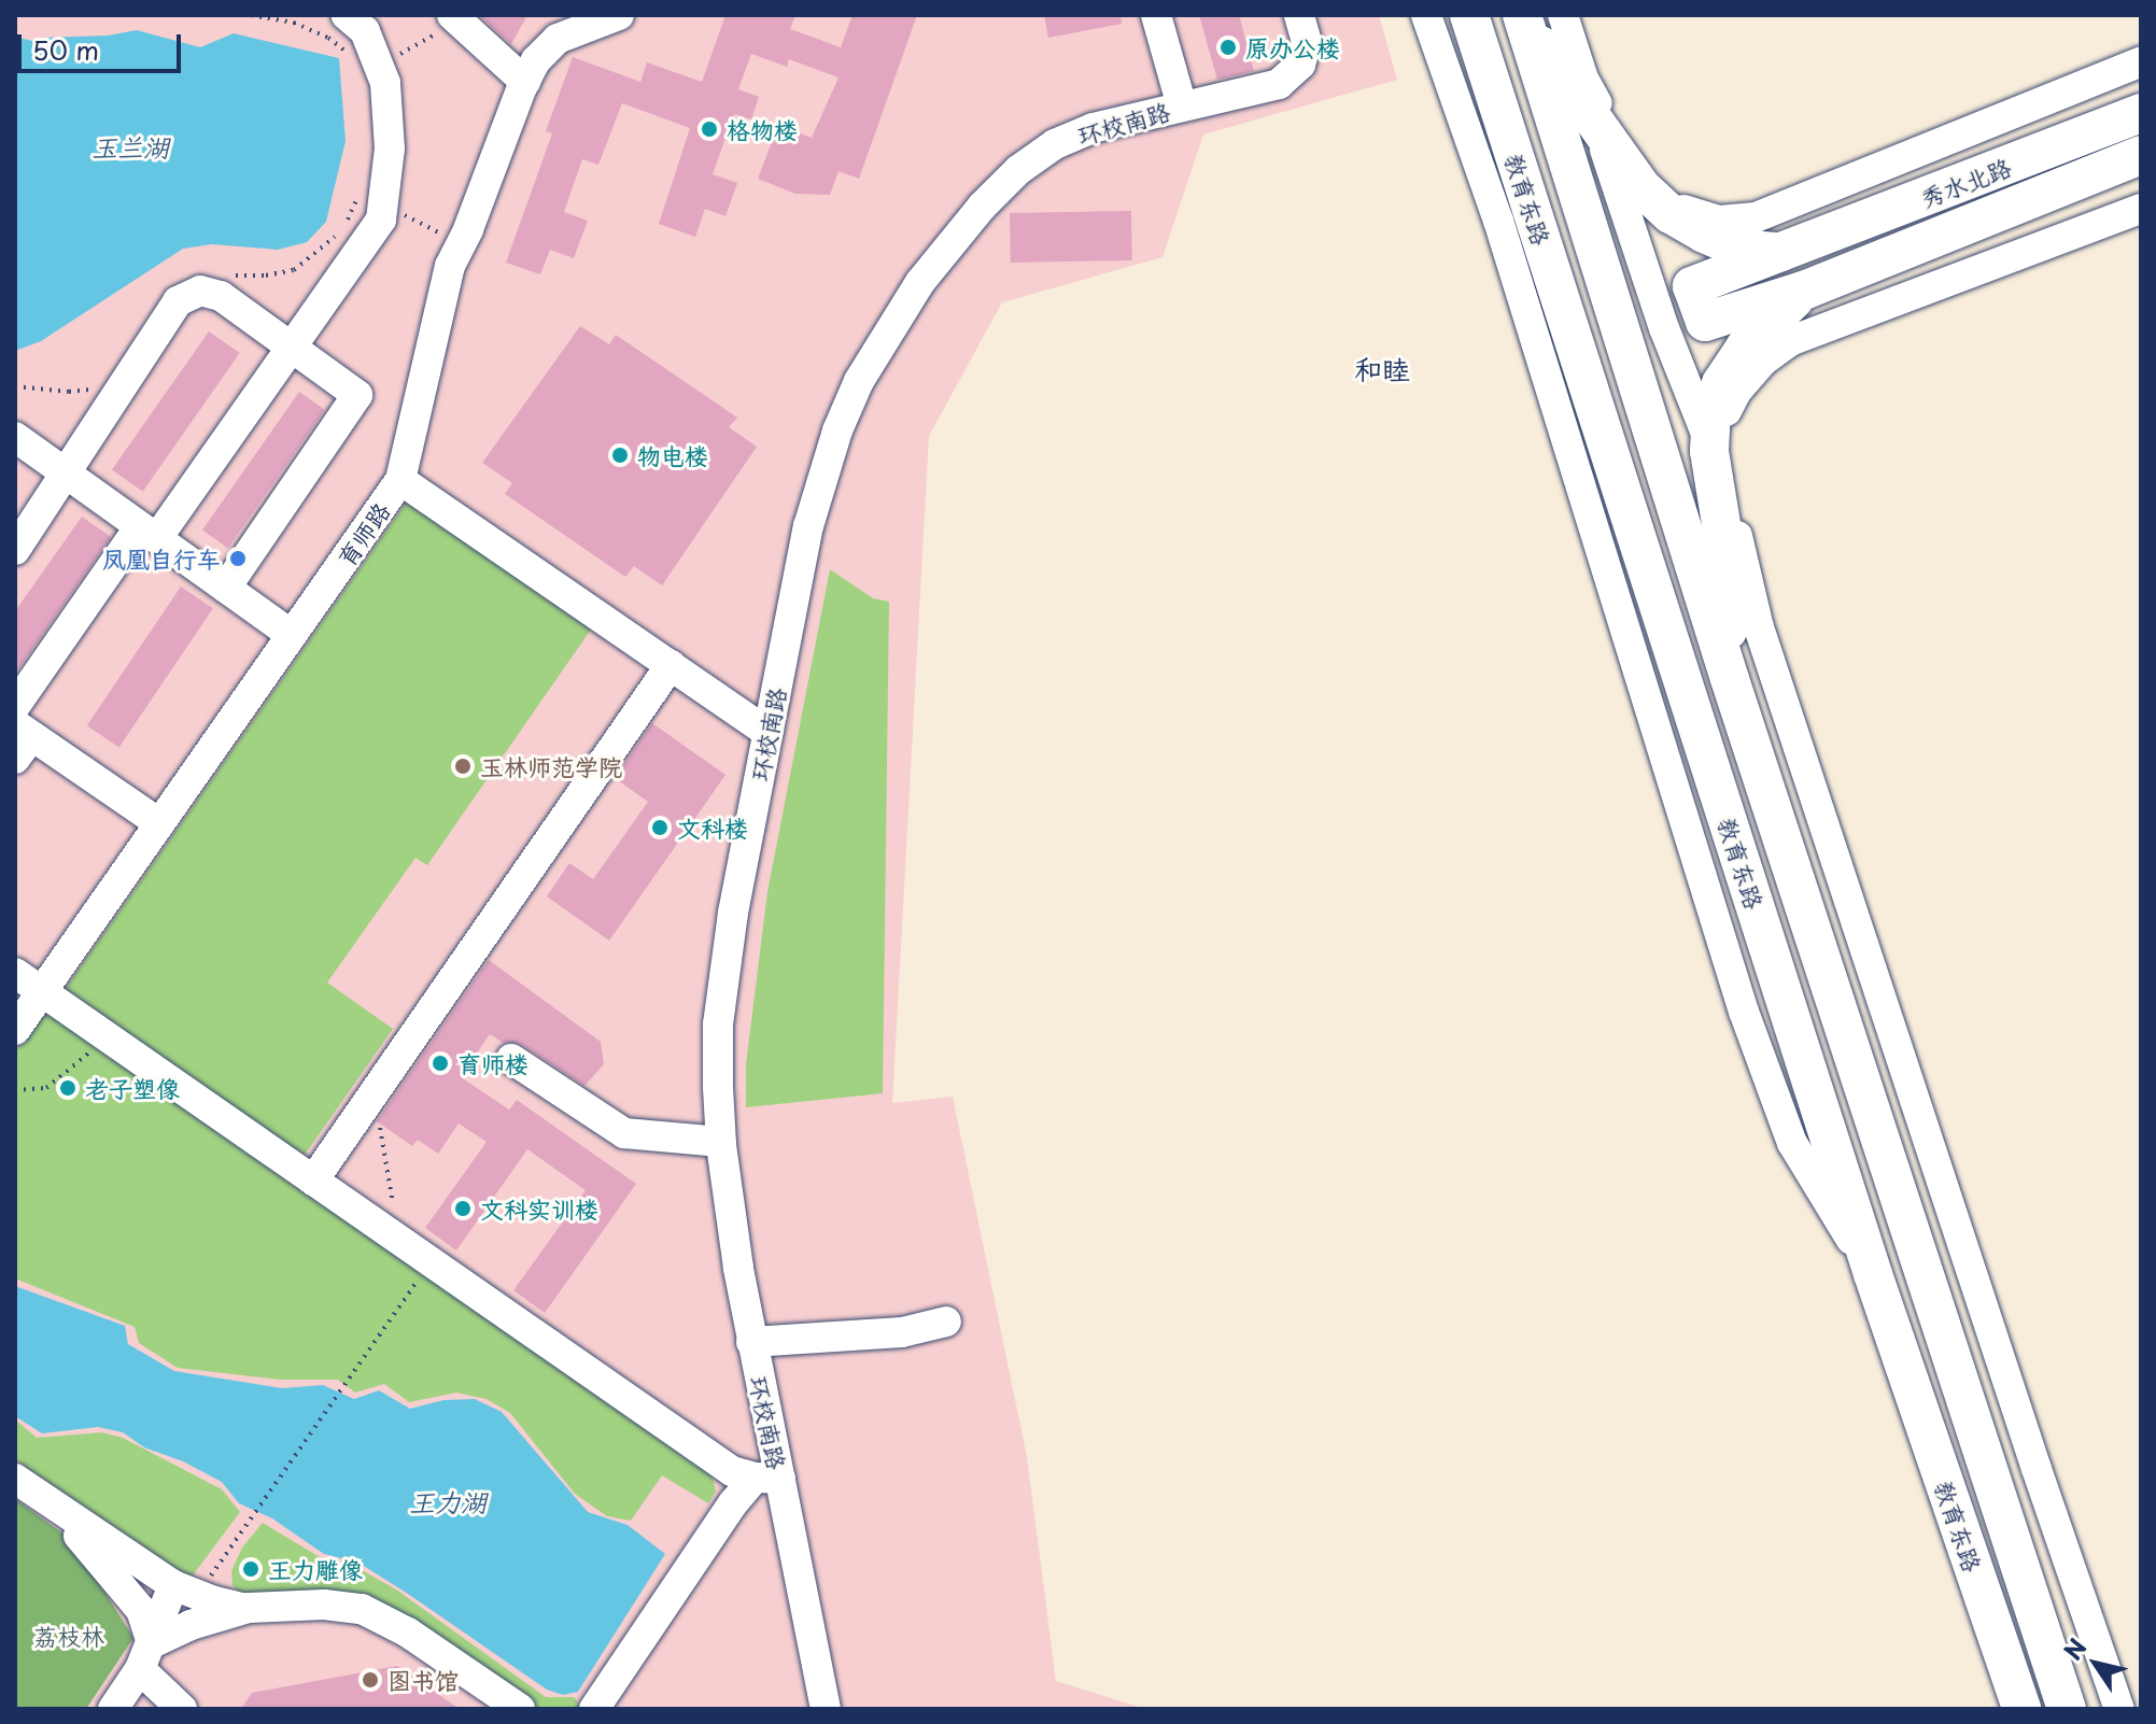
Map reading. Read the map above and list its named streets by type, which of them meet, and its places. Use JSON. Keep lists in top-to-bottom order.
{
  "streets": {
    "main road": ["秀水北路", "教育东路"],
    "lane": ["环校南路", "育师路"]
  },
  "districts": ["和睦"],
  "water": ["玉兰湖", "王力湖"],
  "parks": ["荔枝林"],
  "places": [
    "原办公楼",
    "格物楼",
    "物电楼",
    "凤凰自行车",
    "玉林师范学院",
    "文科楼",
    "育师楼",
    "老子塑像",
    "文科实训楼",
    "王力雕像",
    "图书馆"
  ],
  "scale_bar": "50 m",
  "north": "top left"
}
